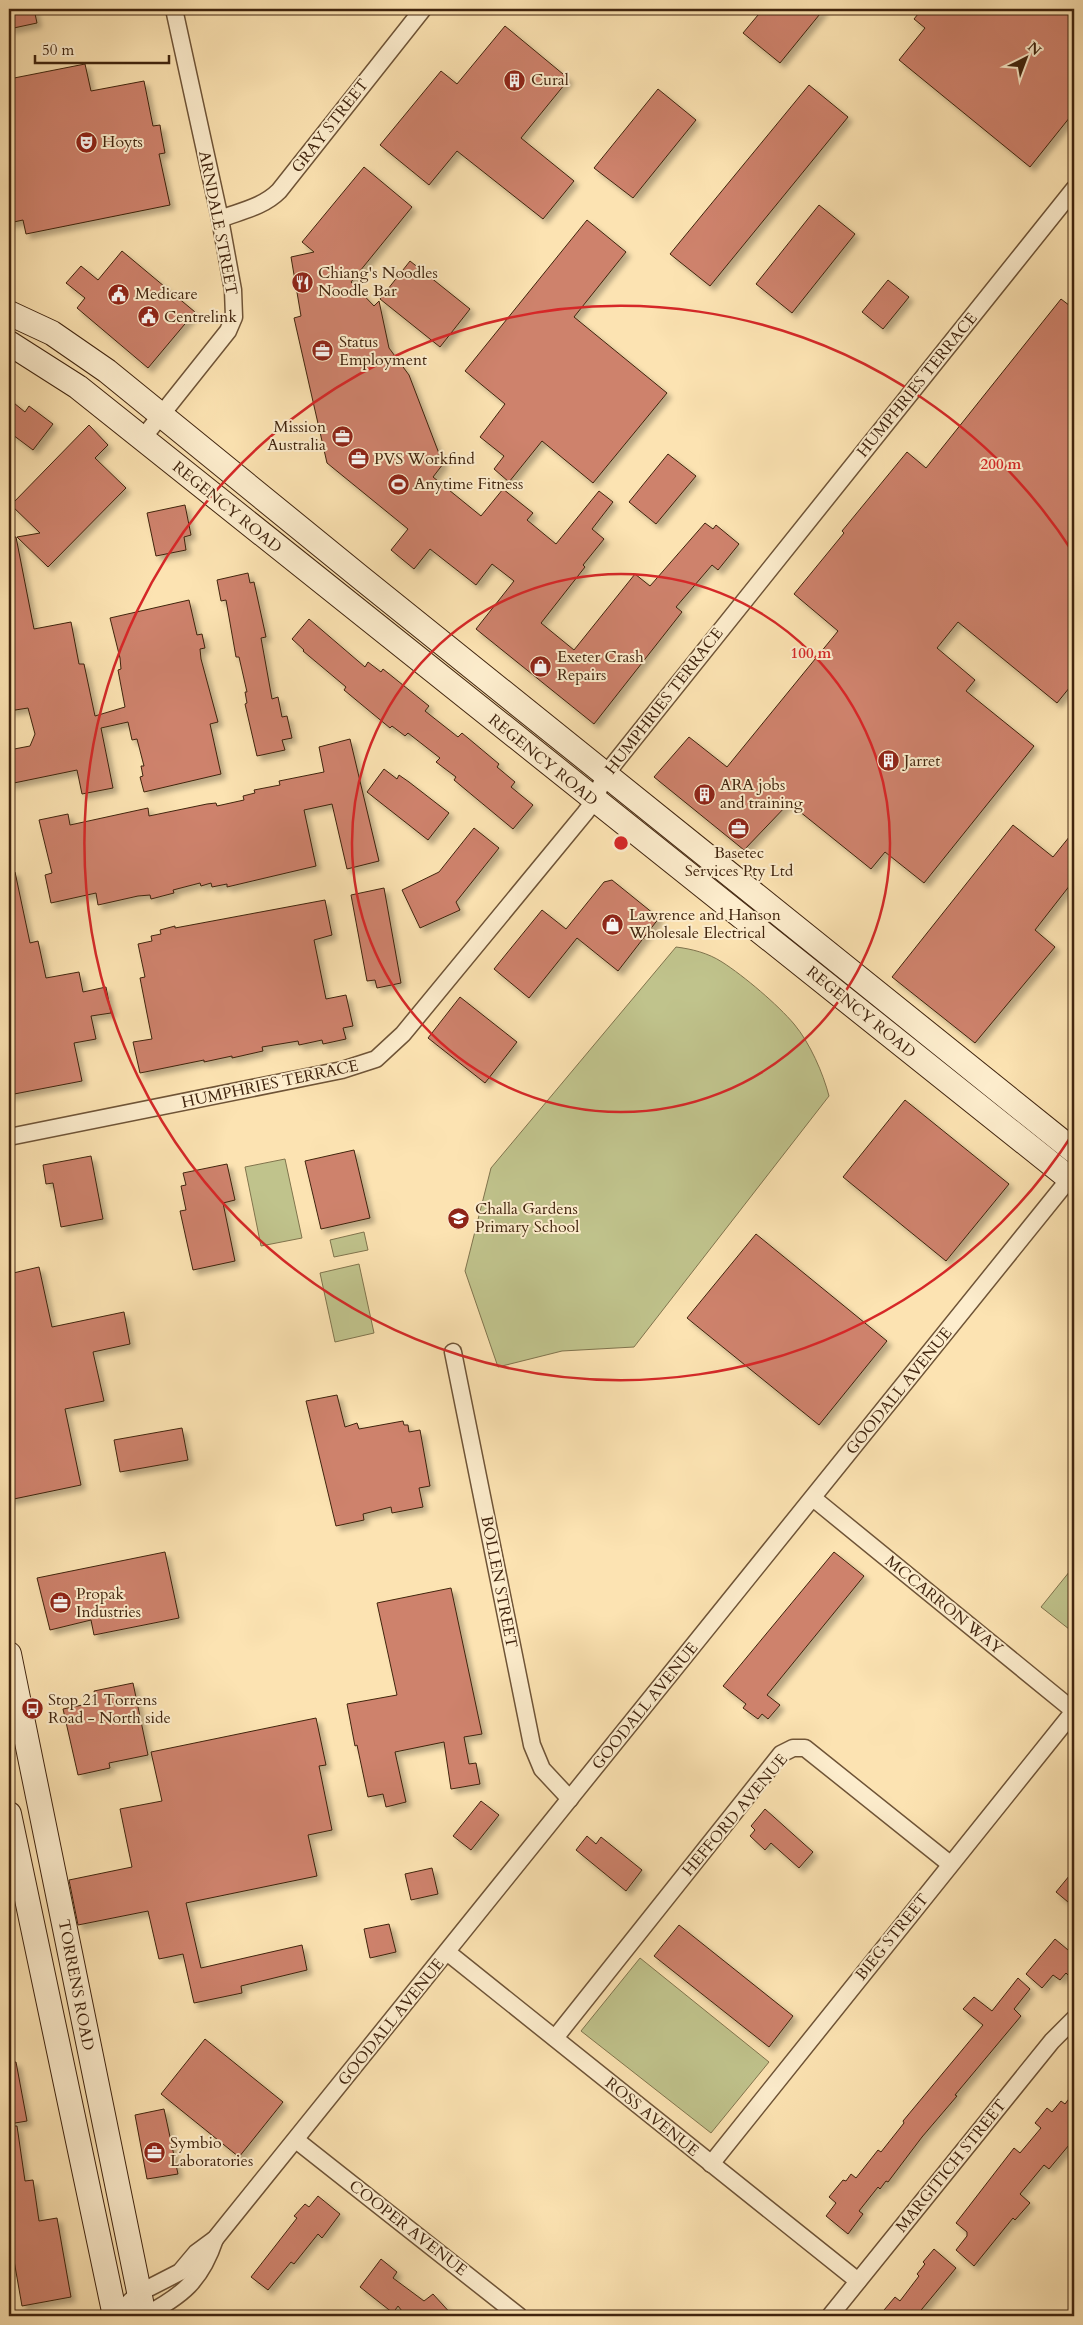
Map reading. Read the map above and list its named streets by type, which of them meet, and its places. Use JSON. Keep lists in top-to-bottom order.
{
  "streets": {
    "main road": ["REGENCY ROAD", "TORRENS ROAD"],
    "street": [
      "GRAY STREET",
      "ARNDALE STREET",
      "HUMPHRIES TERRACE",
      "GOODALL AVENUE",
      "BOLLEN STREET",
      "MCCARRON WAY",
      "HEFFORD AVENUE",
      "BIEG STREET",
      "ROSS AVENUE",
      "MARGITICH STREET",
      "COOPER AVENUE"
    ]
  },
  "crossings": [
    ["GRAY STREET", "ARNDALE STREET"],
    ["ARNDALE STREET", "REGENCY ROAD"],
    ["HUMPHRIES TERRACE", "REGENCY ROAD"],
    ["REGENCY ROAD", "GOODALL AVENUE"],
    ["GOODALL AVENUE", "BOLLEN STREET"],
    ["GOODALL AVENUE", "MCCARRON WAY"],
    ["GOODALL AVENUE", "TORRENS ROAD"],
    ["GOODALL AVENUE", "ROSS AVENUE"],
    ["GOODALL AVENUE", "COOPER AVENUE"],
    ["MCCARRON WAY", "BIEG STREET"],
    ["HEFFORD AVENUE", "BIEG STREET"],
    ["HEFFORD AVENUE", "ROSS AVENUE"],
    ["BIEG STREET", "ROSS AVENUE"],
    ["ROSS AVENUE", "MARGITICH STREET"]
  ],
  "places": {
    "building": ["Cural", "Jarret", "ARA jobs and training"],
    "theatre": ["Hoyts"],
    "restaurant": ["Chiang's Noodles Noodle Bar"],
    "public building": ["Medicare", "Centrelink"],
    "office": [
      "Status Employment",
      "Mission Australia",
      "PVS Workfind",
      "Basetec Services Pty Ltd",
      "Propak Industries",
      "Symbio Laboratories"
    ],
    "sports": ["Anytime Fitness"],
    "shop": ["Exeter Crash Repairs", "Lawrence and Hanson Wholesale Electrical"],
    "school or university": ["Challa Gardens Primary School"],
    "bus stop": ["Stop 21 Torrens Road - North side"]
  },
  "scale_bar": "50 m",
  "north": "top right",
  "rings": ["200 m", "100 m"]
}
